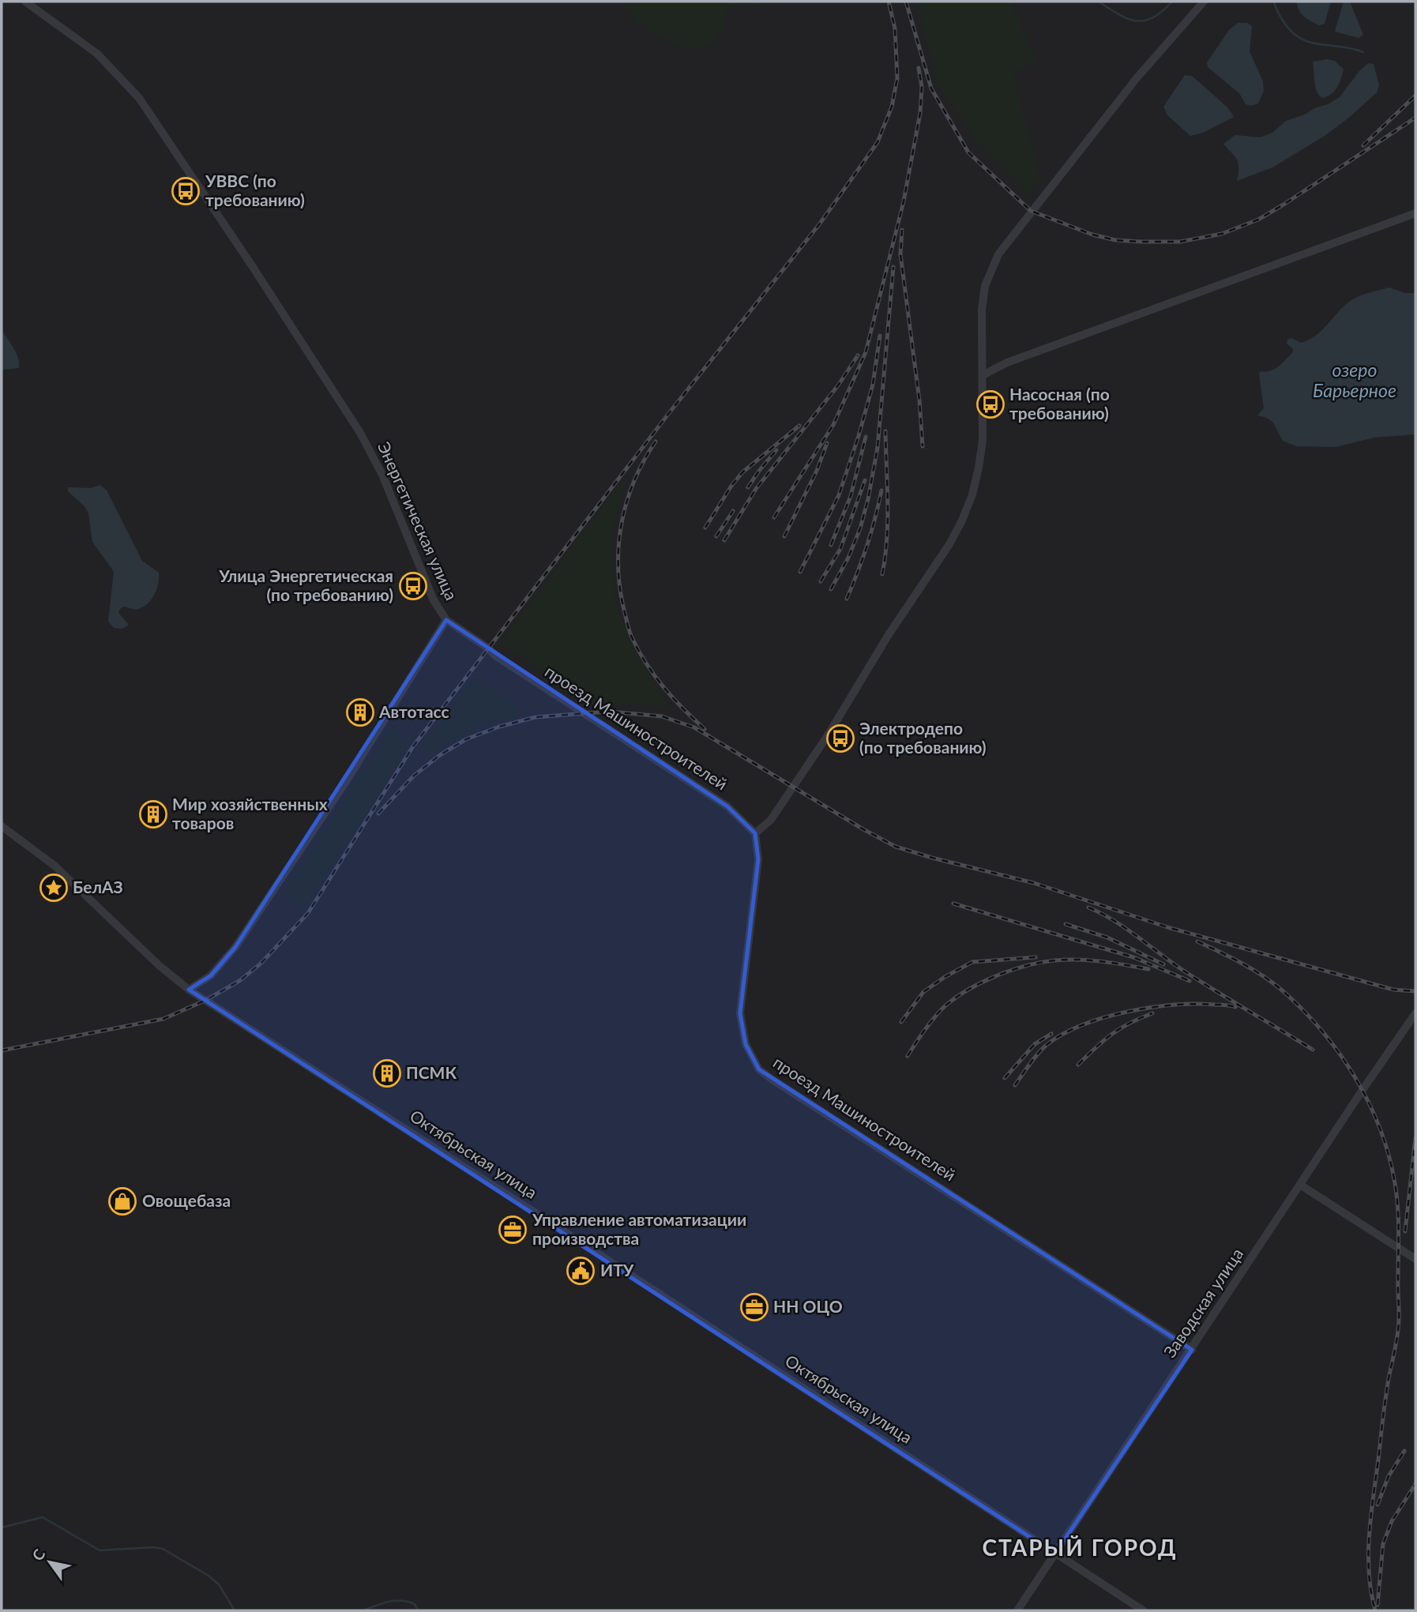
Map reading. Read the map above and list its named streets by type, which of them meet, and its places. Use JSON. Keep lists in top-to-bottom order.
{
  "streets": {
    "street": [
      "Энергетическая улица",
      "проезд Машиностроителей",
      "Октябрьская улица",
      "Заводская улица"
    ]
  },
  "crossings": [
    ["Энергетическая улица", "проезд Машиностроителей"],
    ["Энергетическая улица", "Октябрьская улица"],
    ["проезд Машиностроителей", "Заводская улица"],
    ["Октябрьская улица", "Заводская улица"]
  ],
  "districts": ["СТАРЫЙ ГОРОД"],
  "water": ["озеро Барьерное"],
  "places": {
    "bus stop": [
      "УВВС (по требованию)",
      "Насосная (по требованию)",
      "Улица Энергетическая (по требованию)",
      "Электродепо (по требованию)"
    ],
    "building": ["Автотасс", "Мир хозяйственных товаров", "ПСМК"],
    "place": ["БелАЗ"],
    "shop": ["Овощебаза"],
    "office": ["Управление автоматизации производства", "НН ОЦО"],
    "public building": ["ИТУ"]
  },
  "north": "top left"
}
